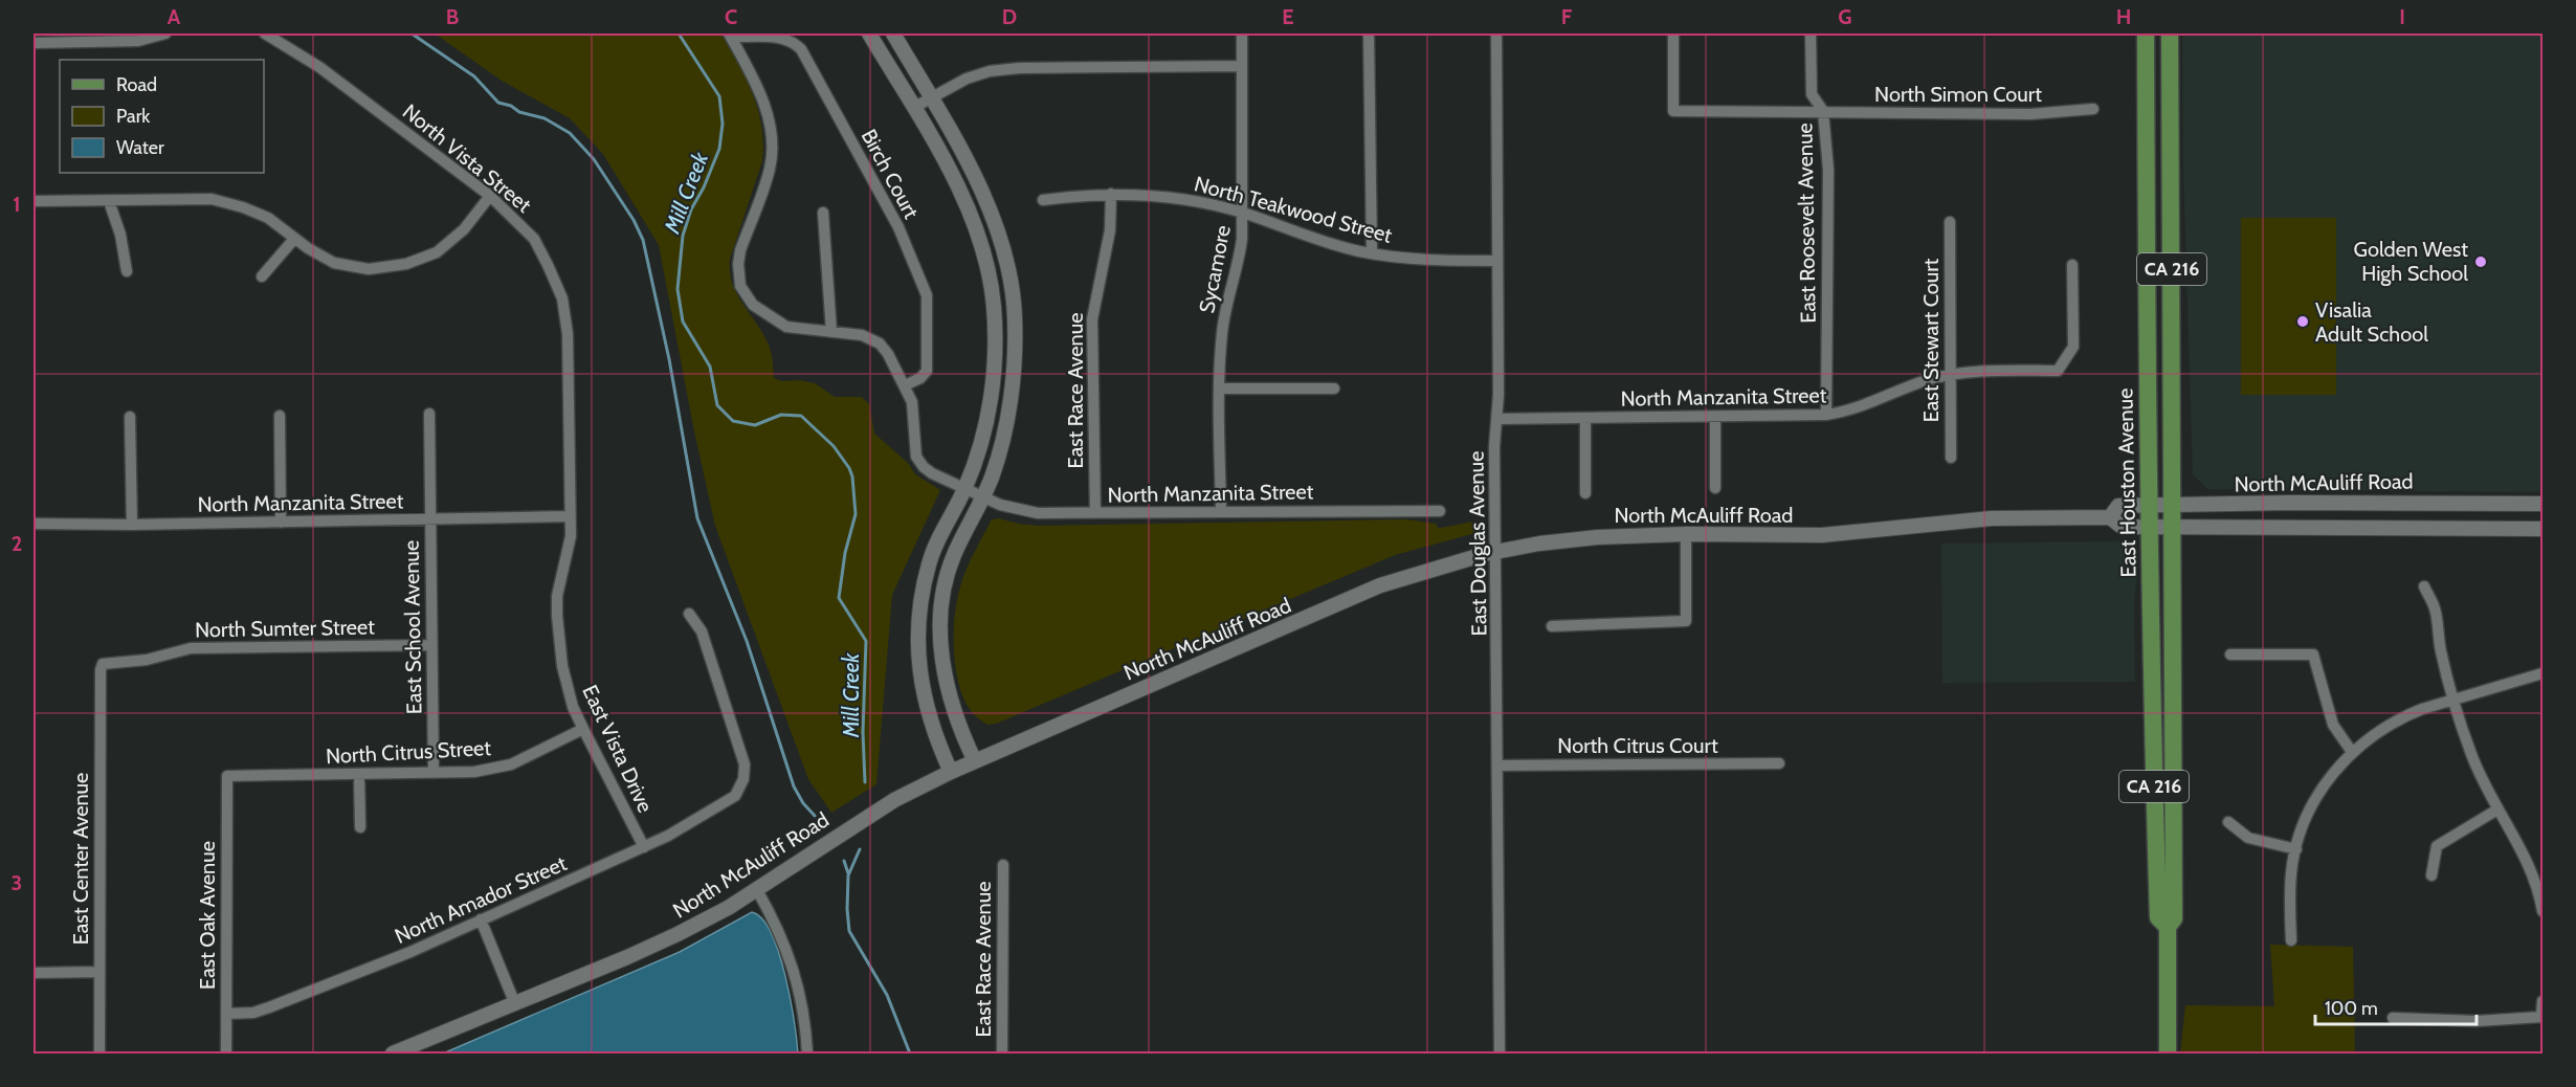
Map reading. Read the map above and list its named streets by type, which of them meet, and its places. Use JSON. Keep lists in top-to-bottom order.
{
  "streets": {
    "main road": ["CA 216", "East Houston Avenue"],
    "street": [
      "North Simon Court",
      "North Vista Street",
      "Birch Court",
      "North Teakwood Street",
      "East Roosevelt Avenue",
      "Sycamore",
      "East Stewart Court",
      "East Race Avenue",
      "North Manzanita Street",
      "North McAuliff Road",
      "East Douglas Avenue",
      "East School Avenue",
      "North Sumter Street",
      "North Citrus Court",
      "East Vista Drive",
      "North Citrus Street",
      "East Center Avenue",
      "North Amador Street",
      "East Oak Avenue"
    ]
  },
  "crossings": [
    ["North Simon Court", "East Roosevelt Avenue"],
    ["North Vista Street", "North Manzanita Street"],
    ["North Vista Street", "East Vista Drive"],
    ["Birch Court", "North Manzanita Street"],
    ["North Teakwood Street", "Sycamore"],
    ["North Teakwood Street", "East Race Avenue"],
    ["North Teakwood Street", "East Douglas Avenue"],
    ["East Roosevelt Avenue", "North Manzanita Street"],
    ["Sycamore", "North Manzanita Street"],
    ["East Stewart Court", "North Manzanita Street"],
    ["East Race Avenue", "North Manzanita Street"],
    ["North Manzanita Street", "East Douglas Avenue"],
    ["North Manzanita Street", "East School Avenue"],
    ["North Manzanita Street", "East Vista Drive"],
    ["East Houston Avenue", "North McAuliff Road"],
    ["North McAuliff Road", "East Douglas Avenue"],
    ["East Douglas Avenue", "North Citrus Court"],
    ["East School Avenue", "North Sumter Street"],
    ["East School Avenue", "North Citrus Street"],
    ["North Sumter Street", "East Center Avenue"],
    ["East Vista Drive", "North Citrus Street"],
    ["East Vista Drive", "North Amador Street"],
    ["North Citrus Street", "East Oak Avenue"],
    ["North Amador Street", "East Oak Avenue"]
  ],
  "water": ["Mill Creek"],
  "places": ["Golden West High School", "Visalia Adult School"],
  "legend": ["Road", "Park", "Water"],
  "scale_bar": "100 m",
  "grid": {
    "columns": [
      "A",
      "B",
      "C",
      "D",
      "E",
      "F",
      "G",
      "H",
      "I"
    ],
    "rows": ["1", "2", "3"]
  }
}
